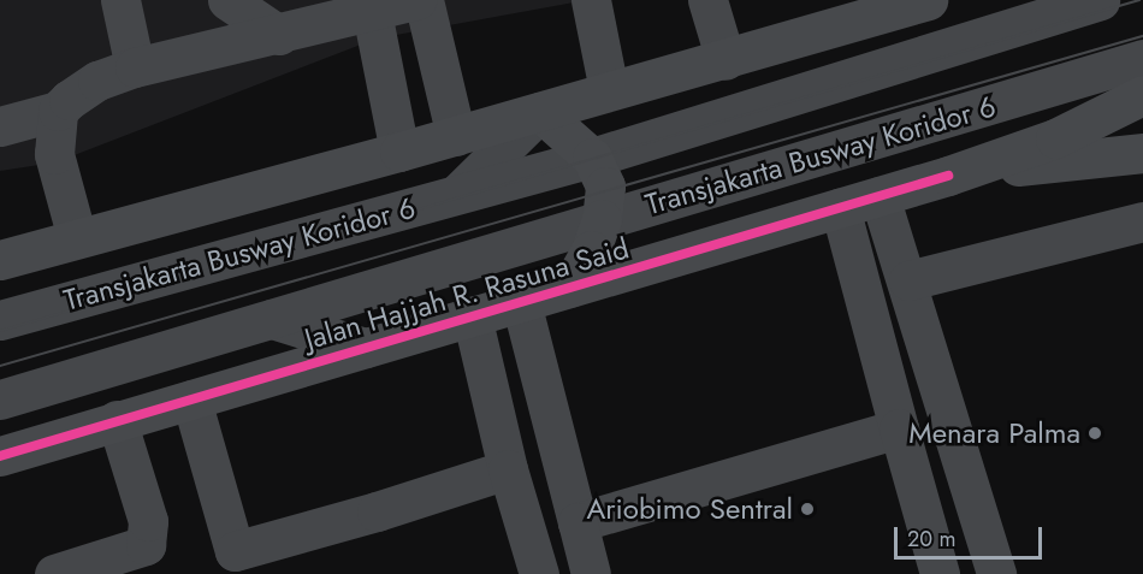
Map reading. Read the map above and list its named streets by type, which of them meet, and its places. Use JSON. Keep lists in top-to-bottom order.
{
  "streets": {
    "main road": ["Jalan Hajjah R. Rasuna Said"],
    "lane": ["Transjakarta Busway Koridor 6"]
  },
  "places": ["Menara Palma", "Ariobimo Sentral"],
  "scale_bar": "20 m"
}
